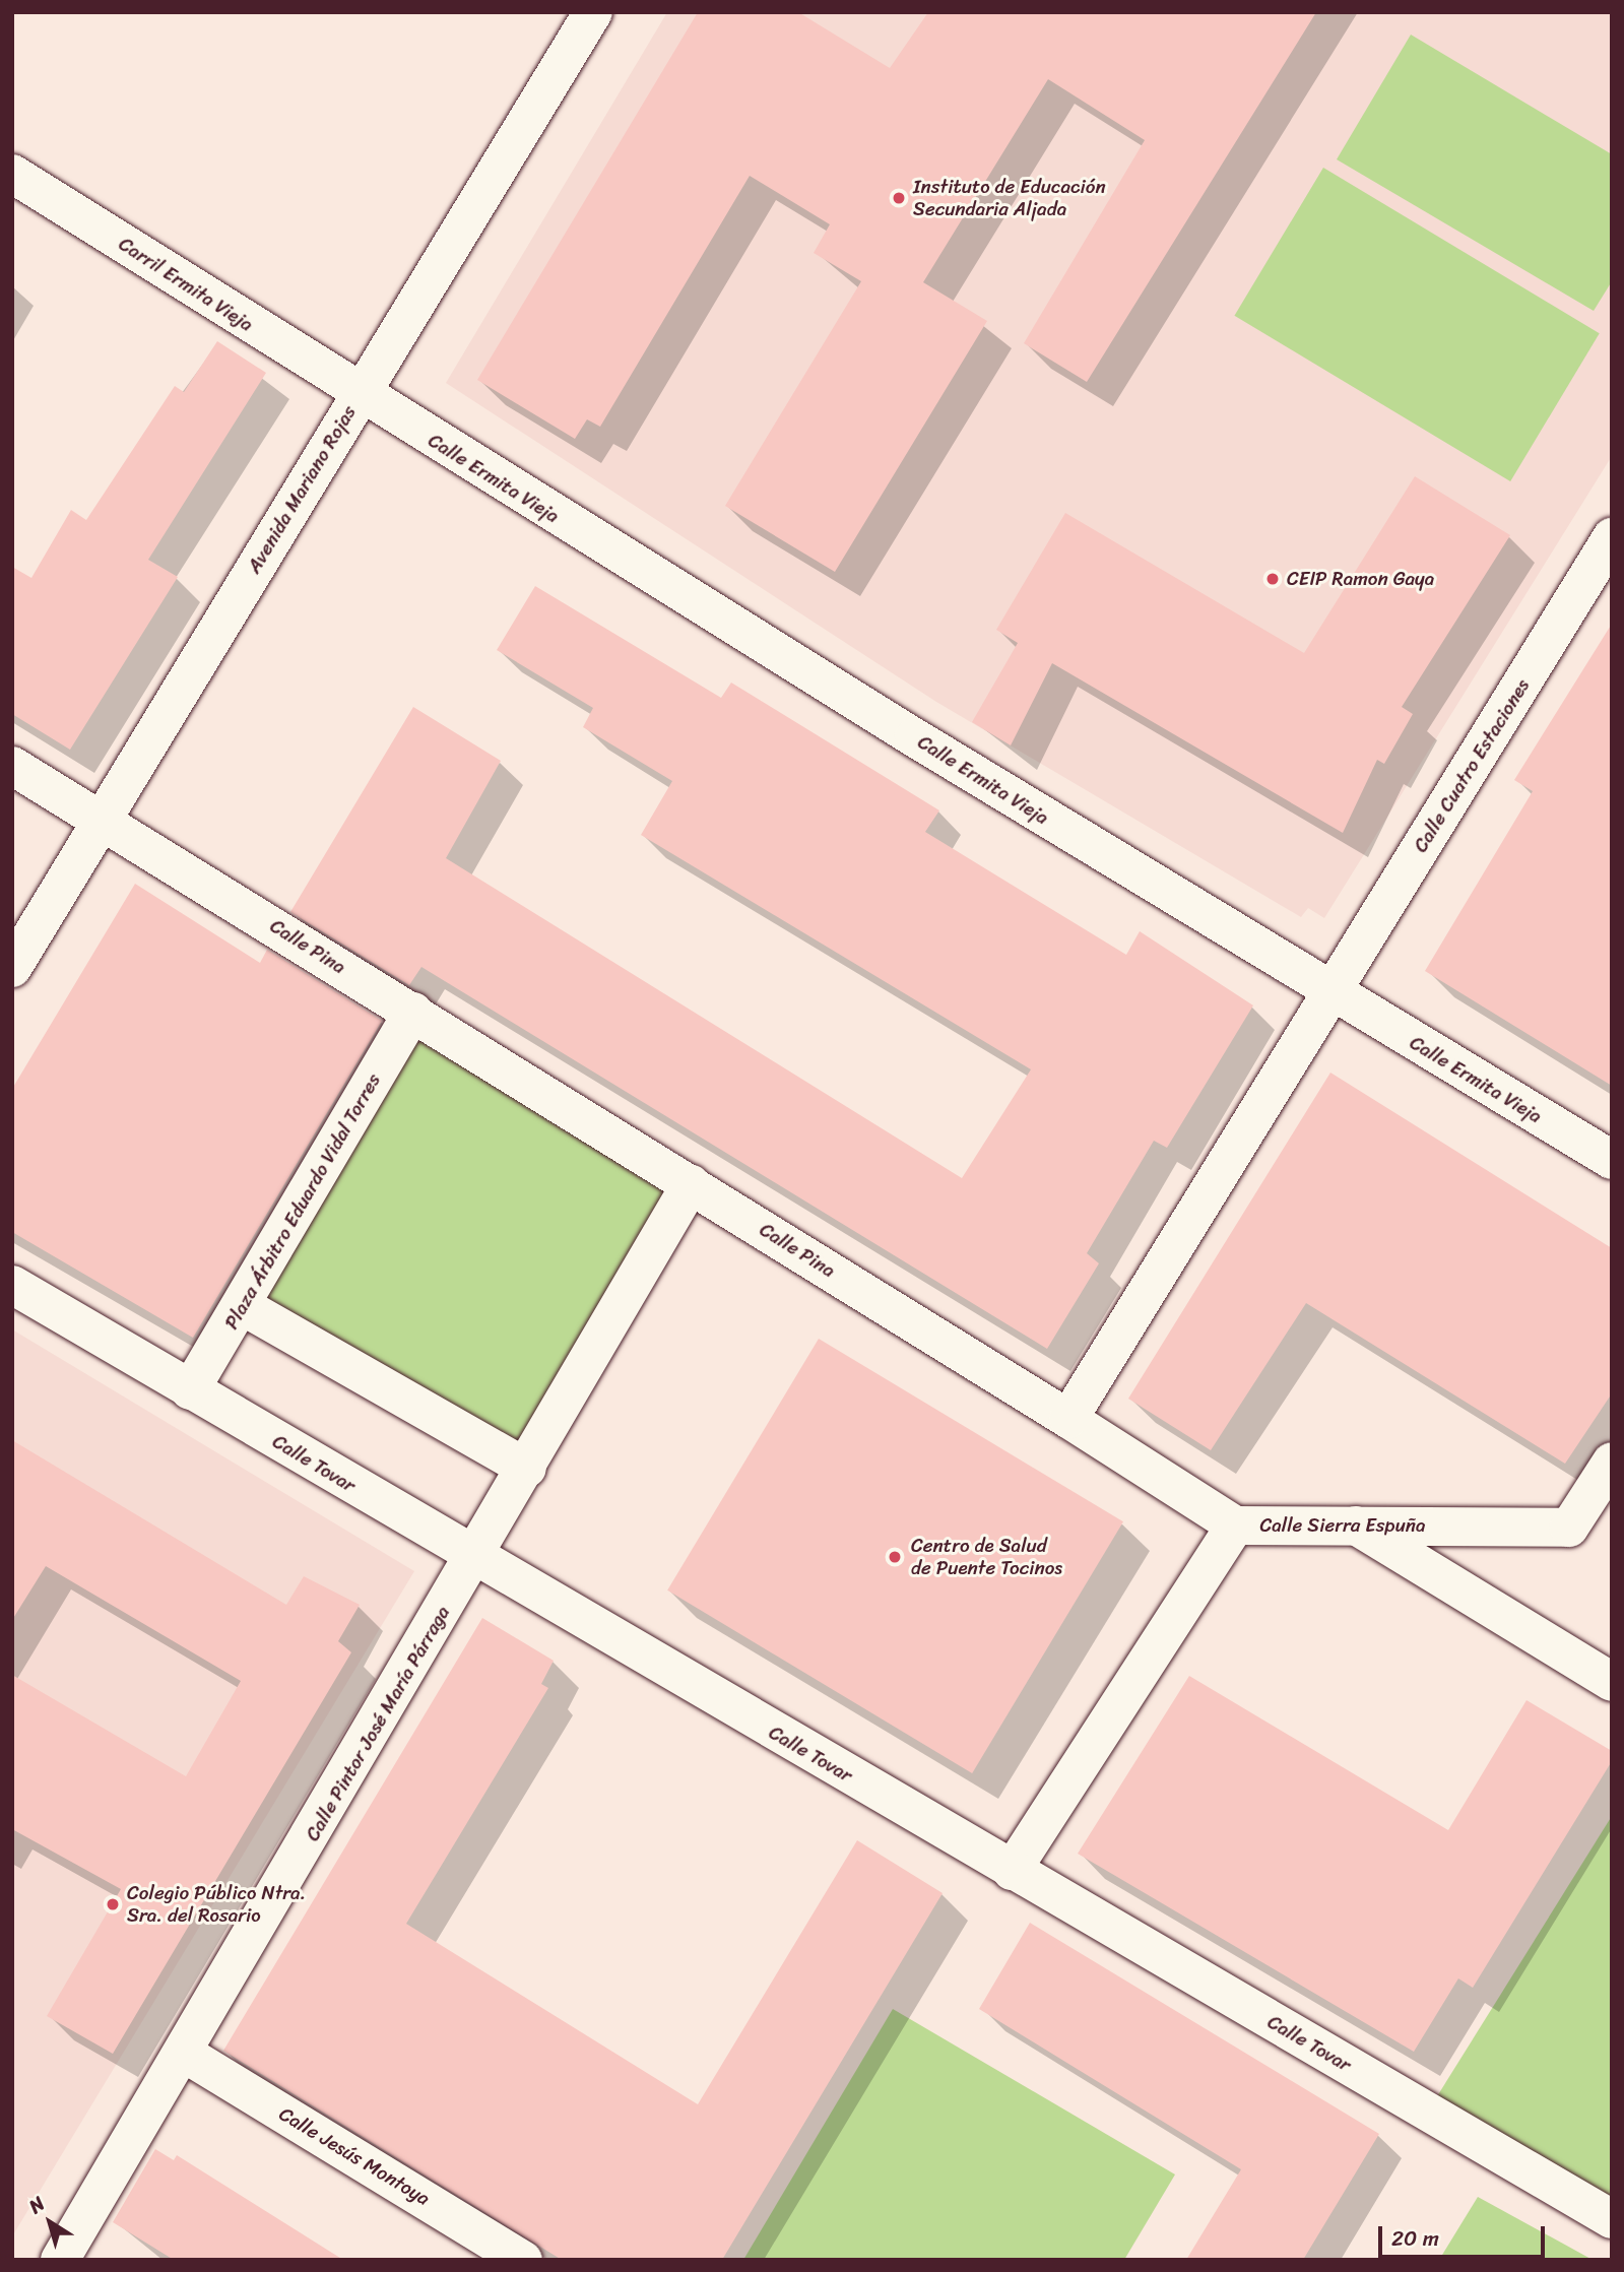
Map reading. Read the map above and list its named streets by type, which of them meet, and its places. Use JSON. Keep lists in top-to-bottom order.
{
  "streets": {
    "street": [
      "Carril Ermita Vieja",
      "Calle Ermita Vieja",
      "Avenida Mariano Rojas",
      "Calle Cuatro Estaciones",
      "Calle Pina",
      "Plaza Árbitro Eduardo Vidal Torres",
      "Calle Tovar",
      "Calle Sierra Espuña",
      "Calle Pintor José María Párraga",
      "Calle Jesús Montoya"
    ]
  },
  "crossings": [
    ["Carril Ermita Vieja", "Calle Ermita Vieja"],
    ["Carril Ermita Vieja", "Avenida Mariano Rojas"],
    ["Calle Ermita Vieja", "Avenida Mariano Rojas"],
    ["Calle Ermita Vieja", "Calle Cuatro Estaciones"],
    ["Avenida Mariano Rojas", "Calle Pina"],
    ["Calle Pina", "Plaza Árbitro Eduardo Vidal Torres"],
    ["Calle Pina", "Calle Sierra Espuña"],
    ["Calle Pina", "Calle Pintor José María Párraga"],
    ["Plaza Árbitro Eduardo Vidal Torres", "Calle Tovar"],
    ["Calle Tovar", "Calle Sierra Espuña"],
    ["Calle Tovar", "Calle Pintor José María Párraga"],
    ["Calle Pintor José María Párraga", "Calle Jesús Montoya"]
  ],
  "places": [
    "Instituto de Educación Secundaria Aljada",
    "CEIP Ramon Gaya",
    "Centro de Salud de Puente Tocinos",
    "Colegio Público Ntra. Sra. del Rosario"
  ],
  "scale_bar": "20 m",
  "north": "top left"
}
